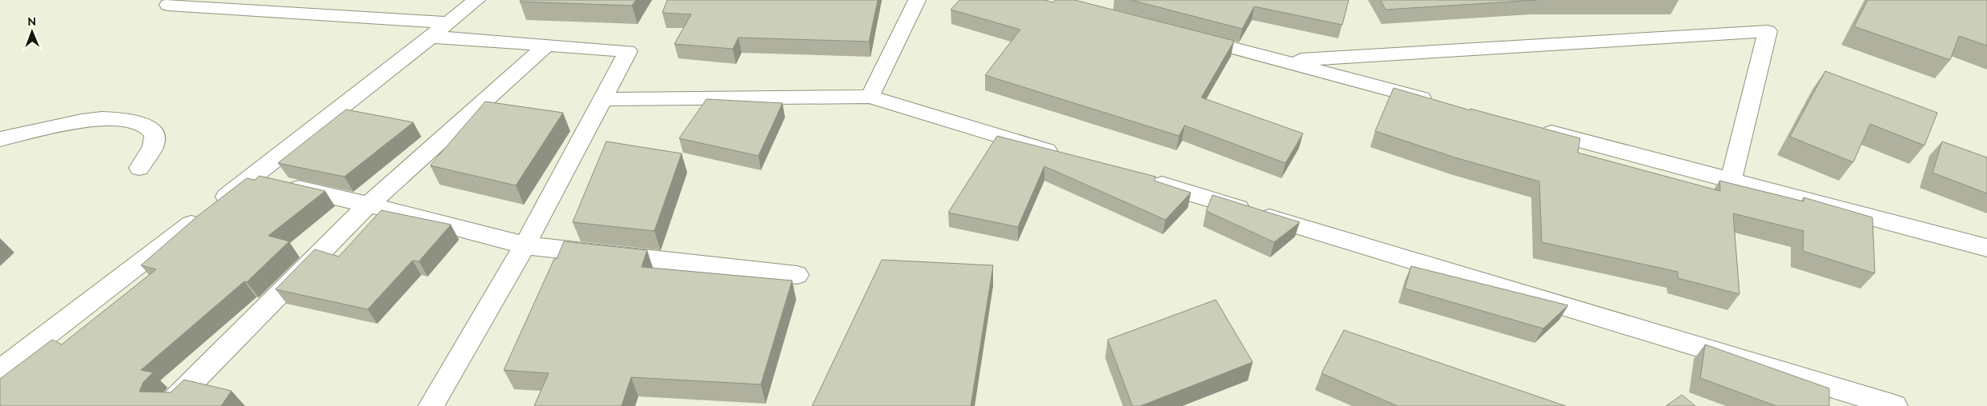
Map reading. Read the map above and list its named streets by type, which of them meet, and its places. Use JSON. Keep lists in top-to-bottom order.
{
  "north": "top"
}
